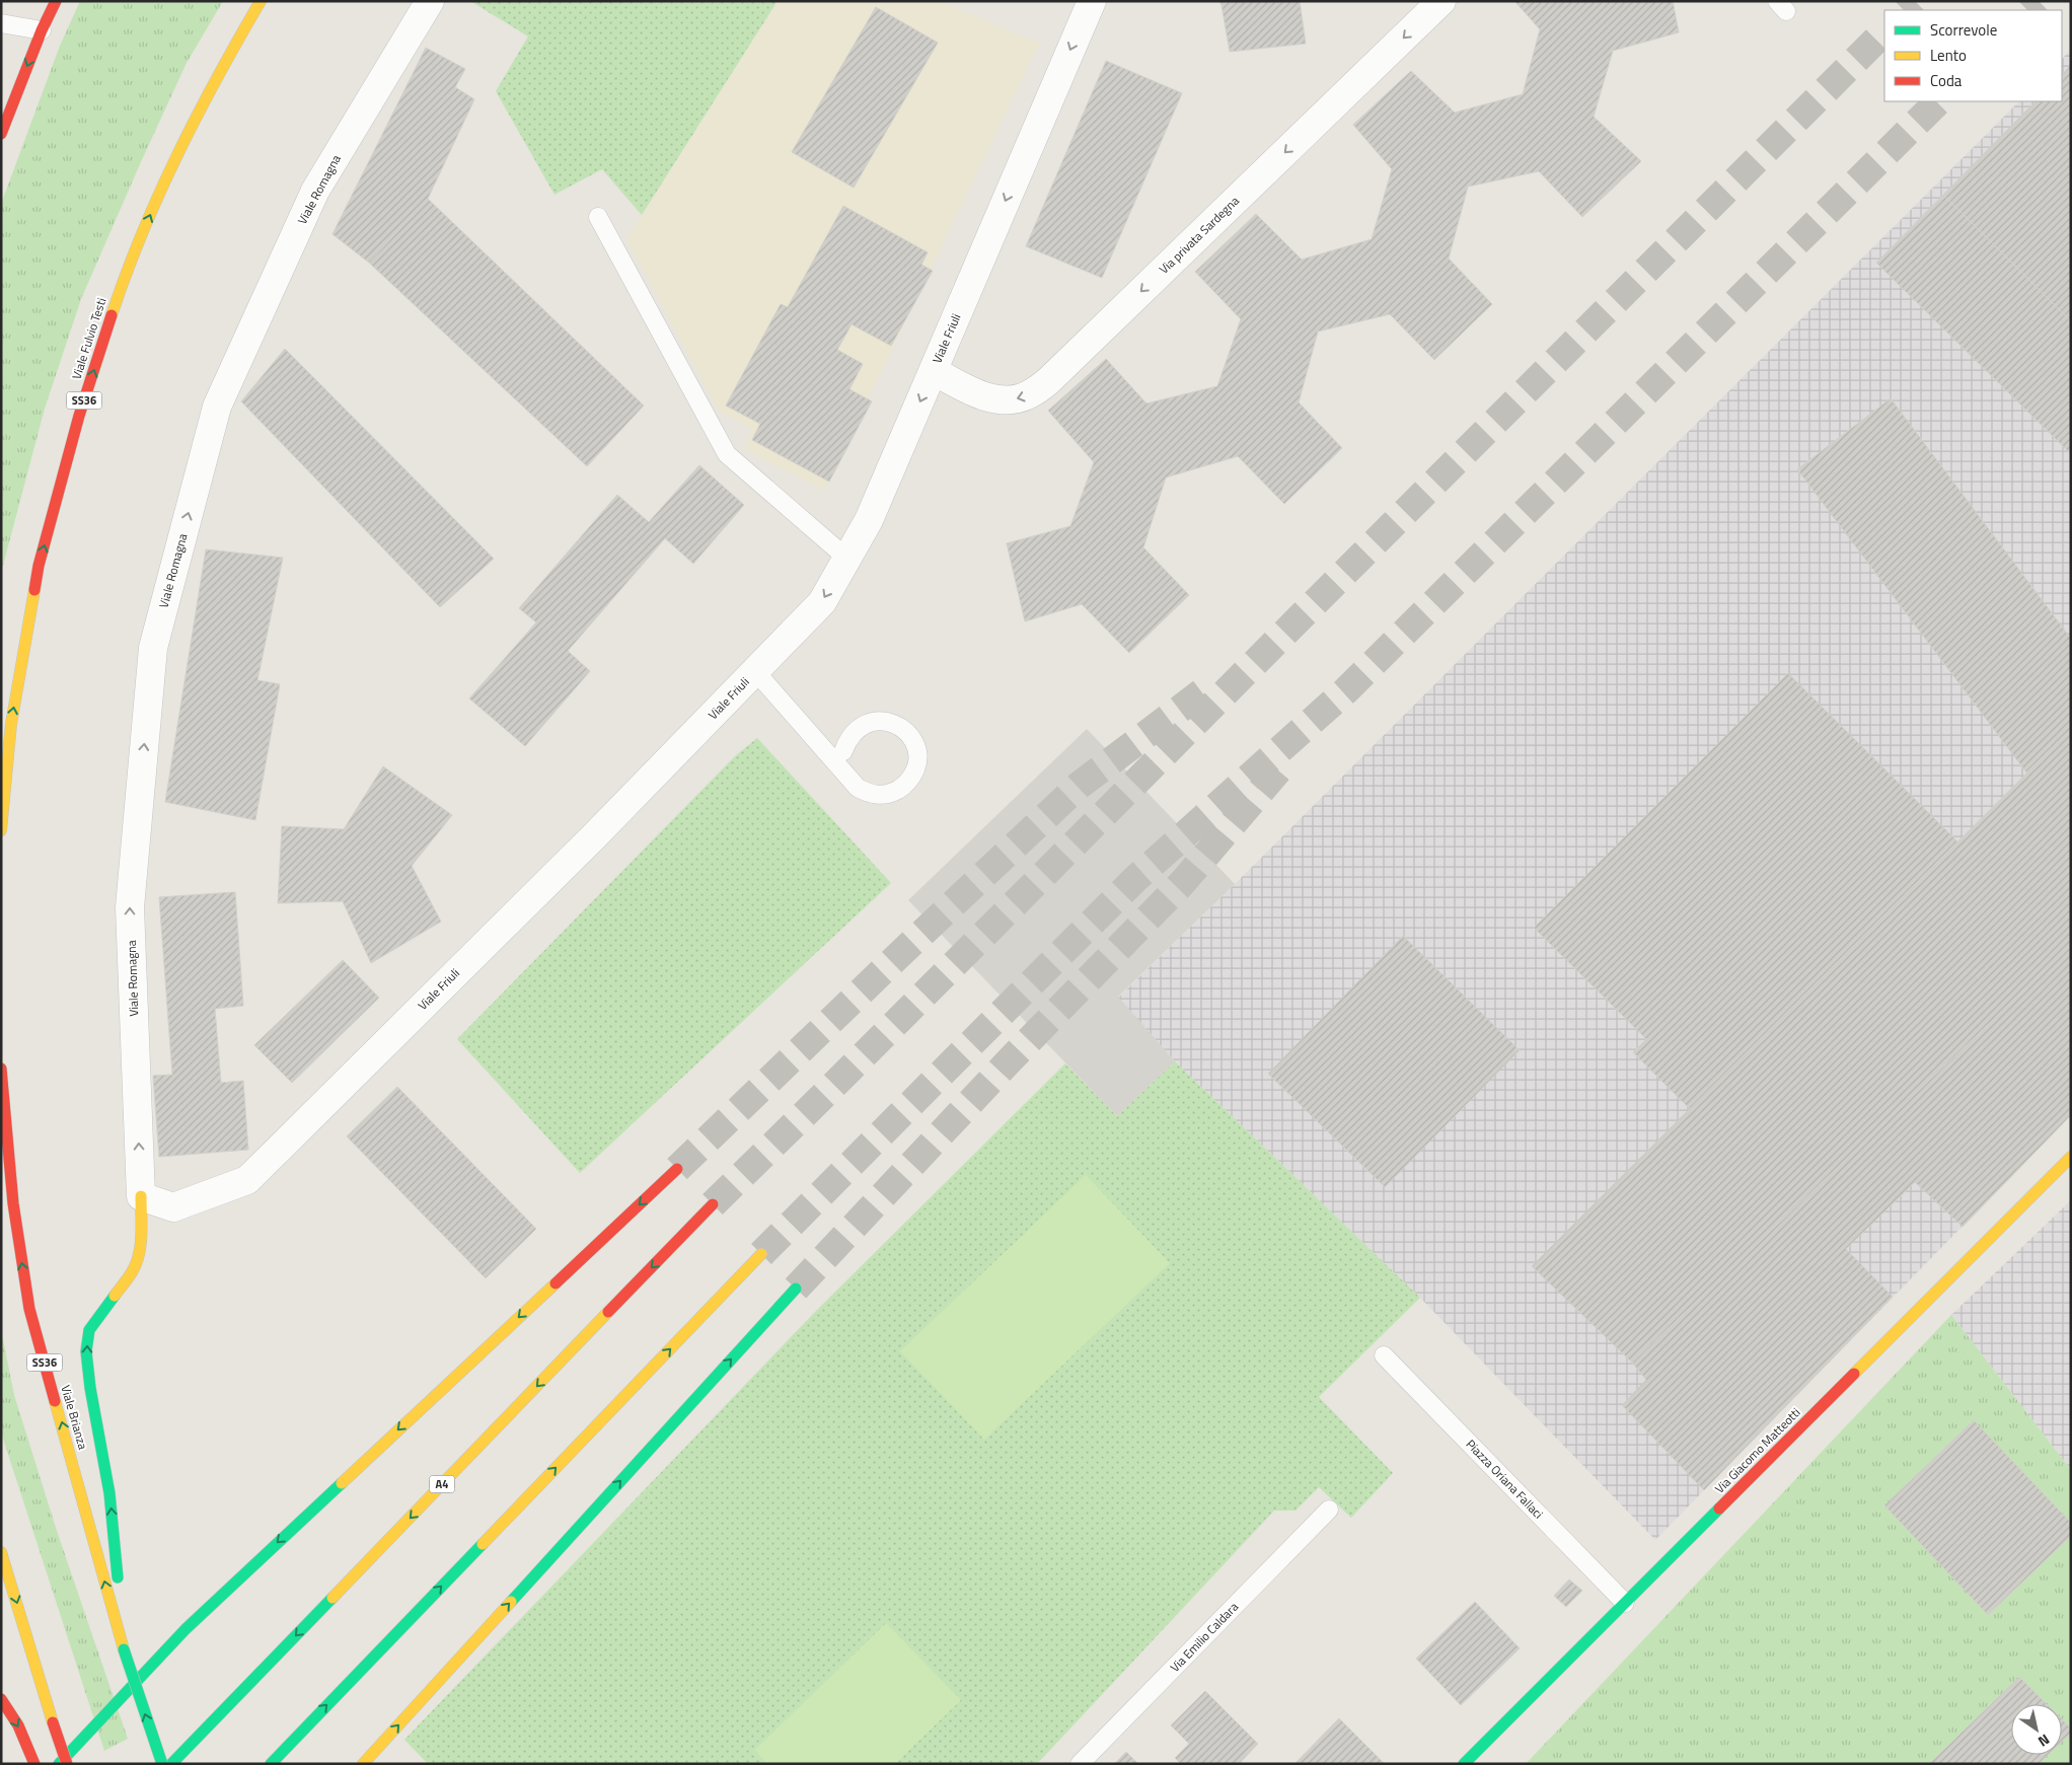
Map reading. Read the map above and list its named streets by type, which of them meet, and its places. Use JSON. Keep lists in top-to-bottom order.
{
  "streets": {
    "main road": [
      "Viale Fulvio Testi",
      "SS36",
      "Viale Brianza",
      "Via Giacomo Matteotti",
      "A4"
    ],
    "street": ["Viale Romagna", "Via privata Sardegna", "Viale Friuli"],
    "lane": ["Piazza Oriana Fallaci", "Via Emilio Caldara"]
  },
  "crossings": [
    ["Viale Romagna", "Viale Friuli"],
    ["Via privata Sardegna", "Viale Friuli"],
    ["Via Giacomo Matteotti", "Piazza Oriana Fallaci"]
  ],
  "one_way": [
    "Viale Romagna",
    "Via privata Sardegna",
    "Viale Fulvio Testi",
    "Viale Friuli"
  ],
  "legend": ["Scorrevole", "Lento", "Coda"],
  "north": "bottom right"
}
